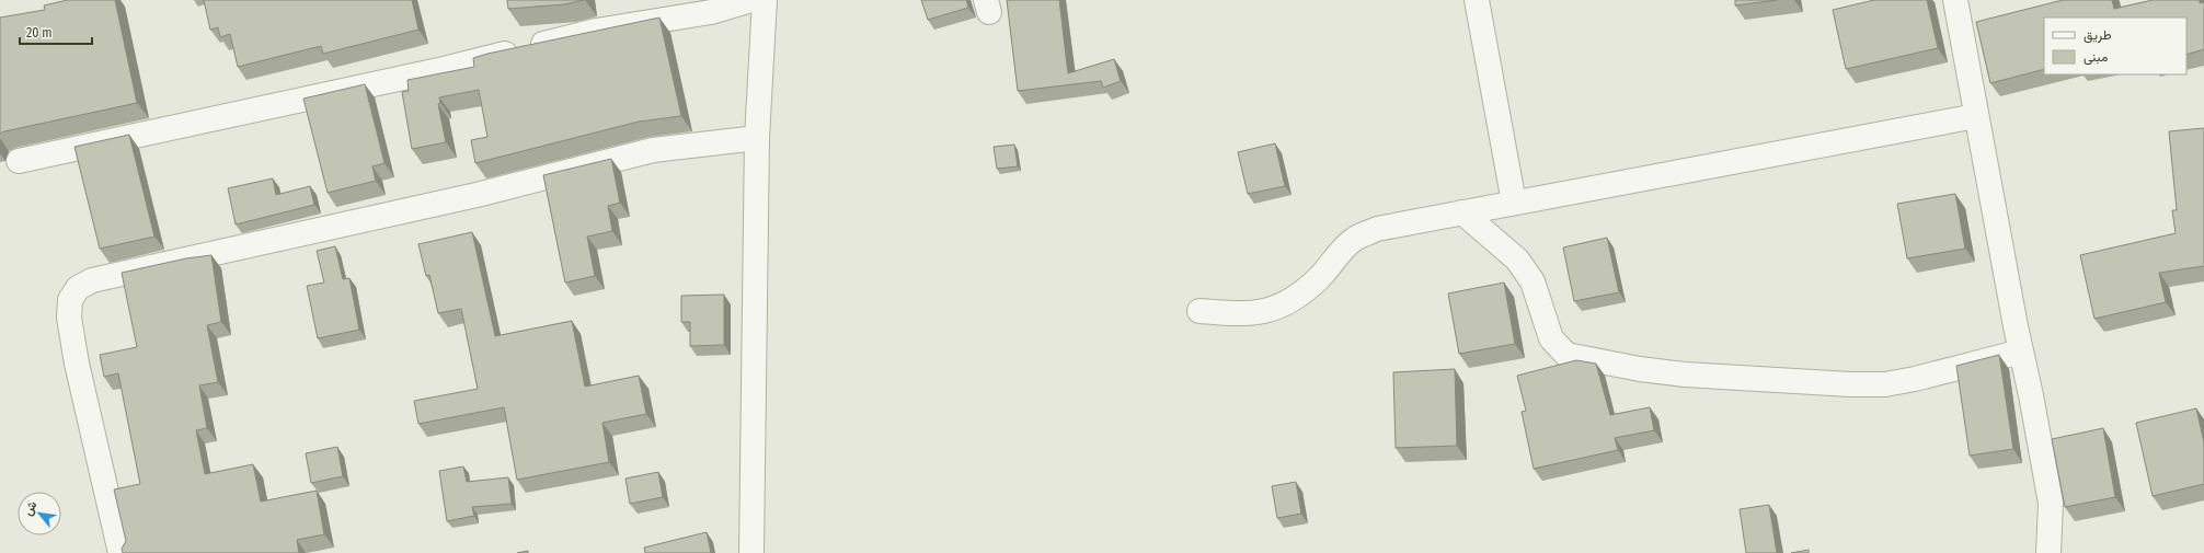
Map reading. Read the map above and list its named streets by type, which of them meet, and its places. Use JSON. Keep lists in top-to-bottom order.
{
  "legend": ["طريق", "مبنى"],
  "scale_bar": "20 m",
  "north": "top left"
}
